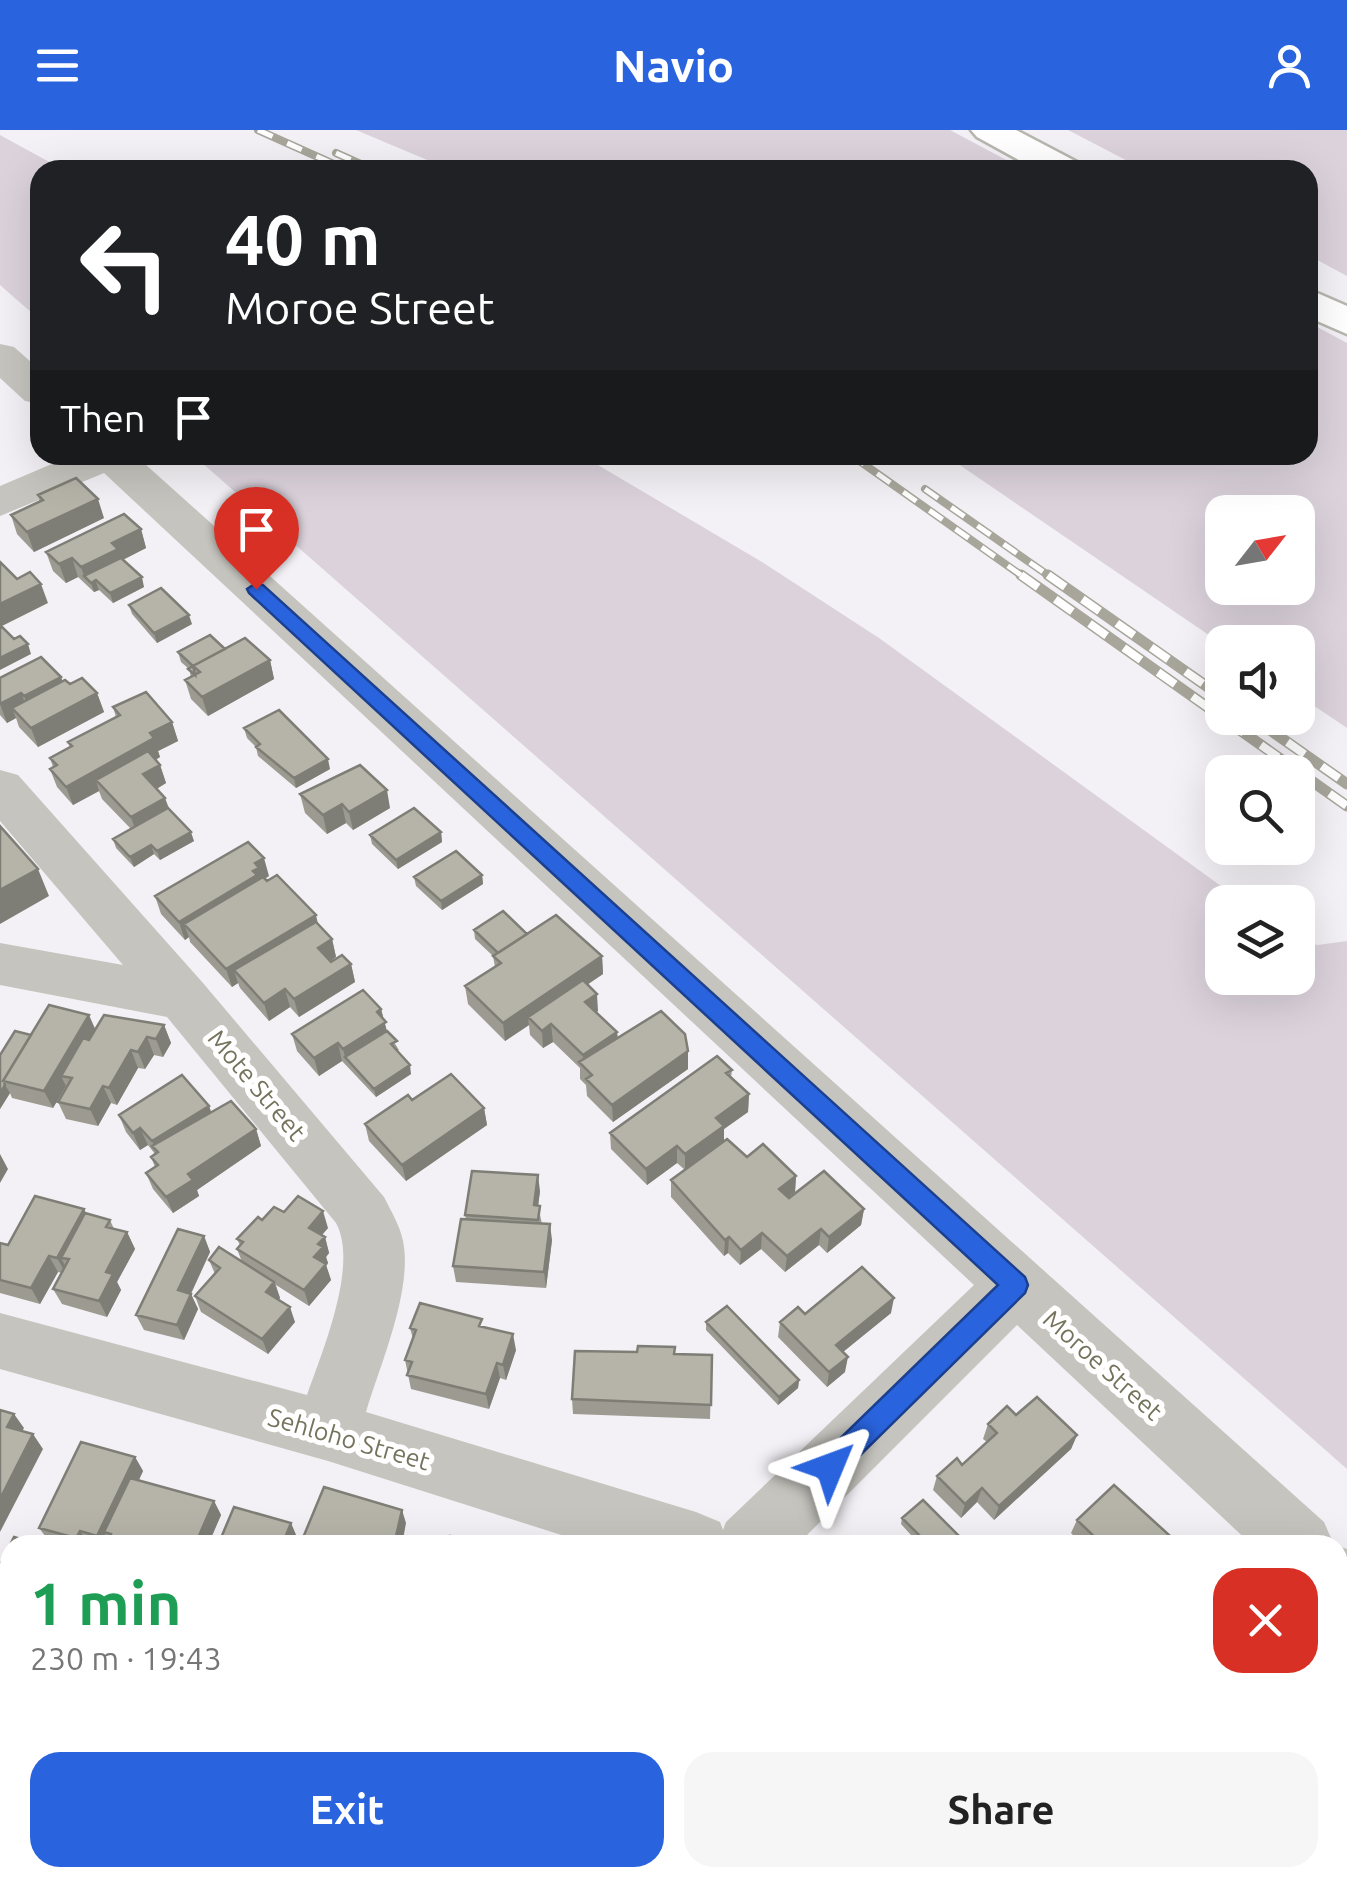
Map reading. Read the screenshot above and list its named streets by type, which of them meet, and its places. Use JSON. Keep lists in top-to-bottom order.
{
  "streets": {
    "street": ["Mote Street", "Moroe Street", "Sehloho Street"]
  },
  "crossings": [
    ["Mote Street", "Sehloho Street"]
  ],
  "north": "top right",
  "page": {
    "header": "Navio",
    "turn": ["40 m", "Moroe Street"],
    "then": "Then",
    "heading": ["1 min", "230 m · 19:43"],
    "buttons": ["Exit", "Share"]
  }
}
